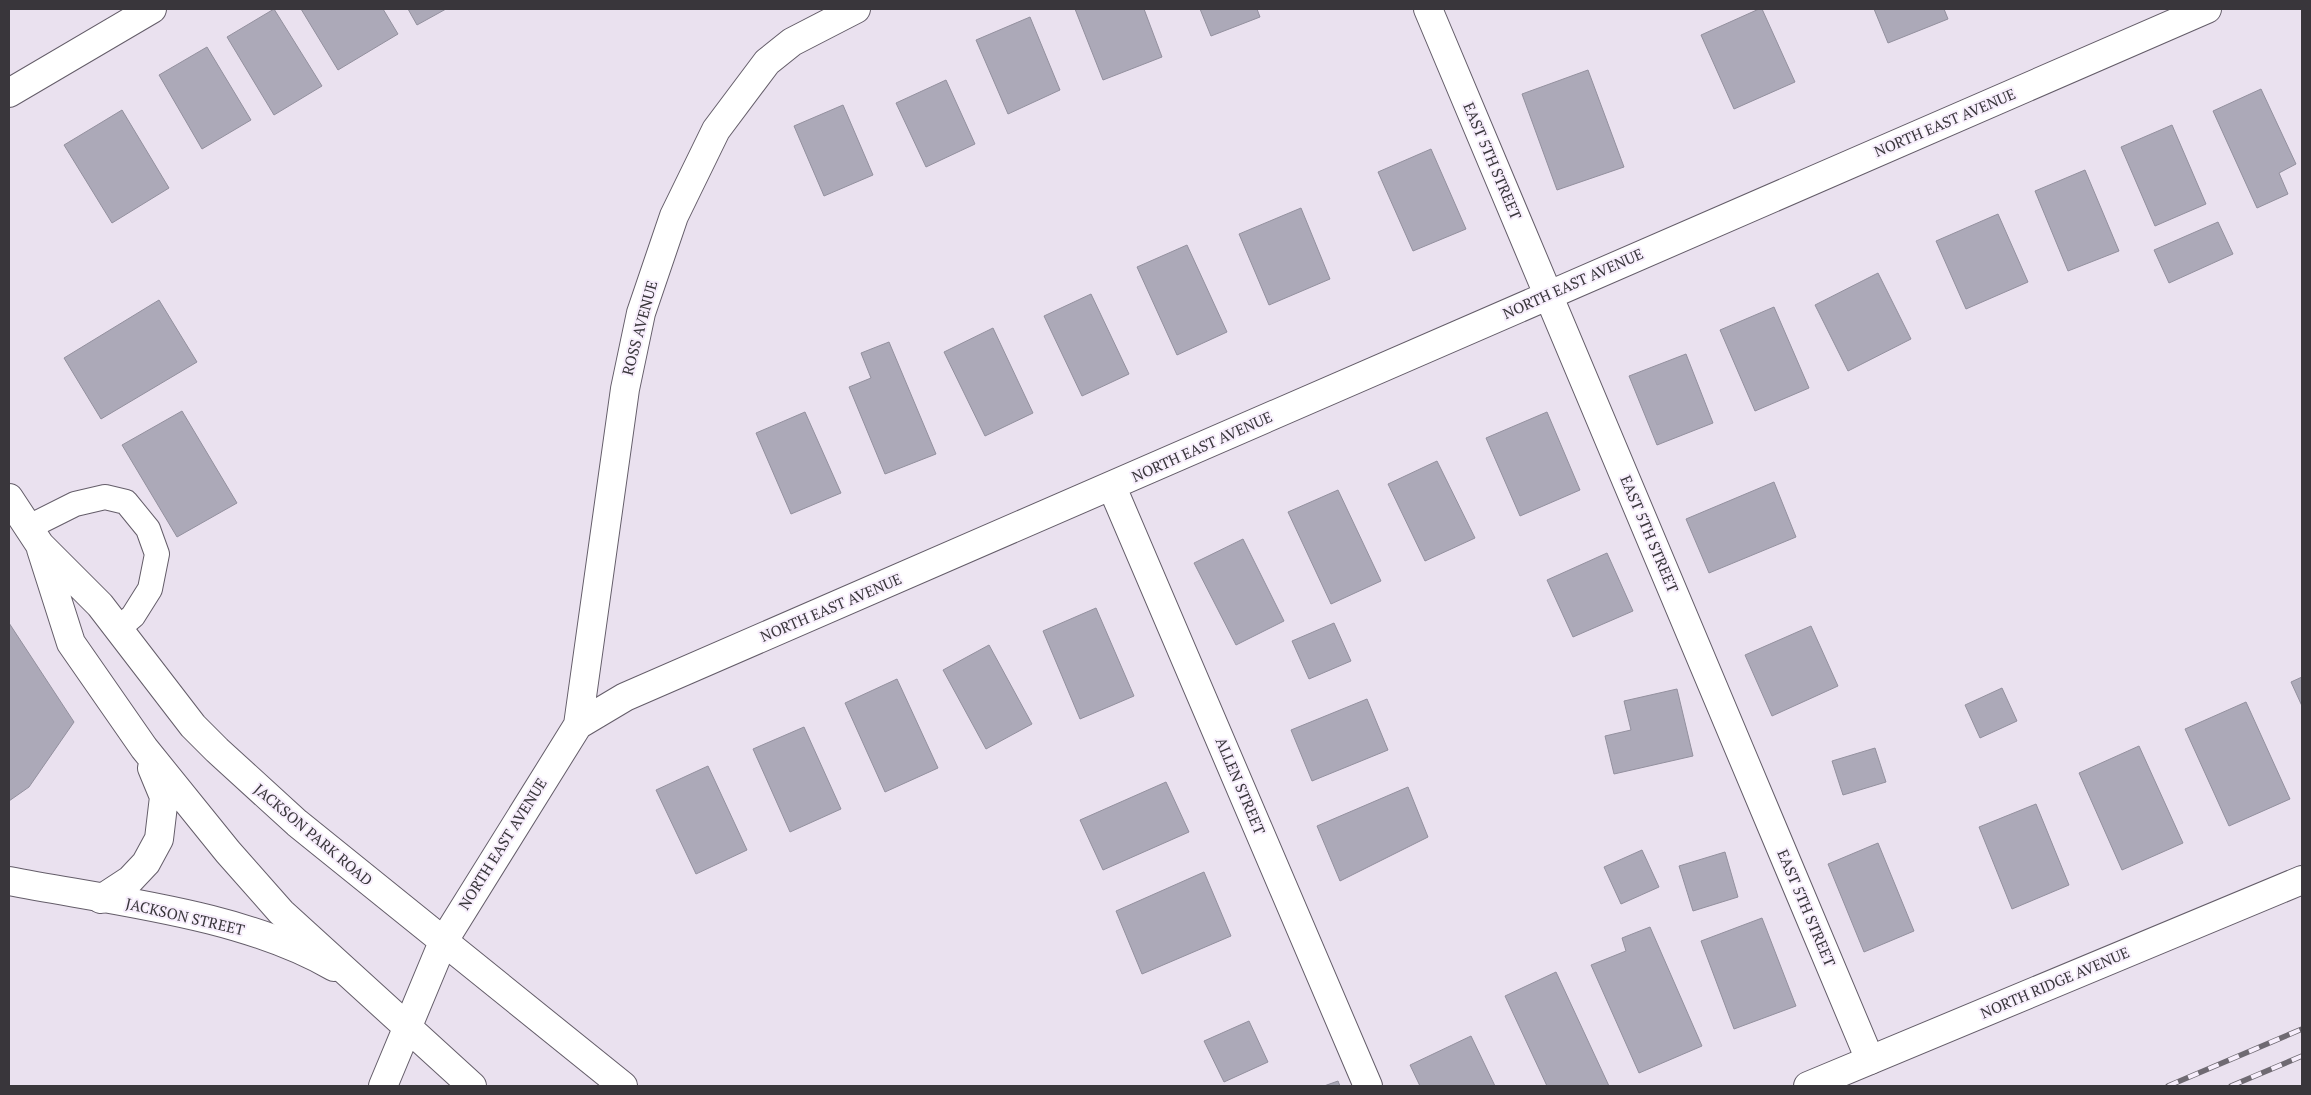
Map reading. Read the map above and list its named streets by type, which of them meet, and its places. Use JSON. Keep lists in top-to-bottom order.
{
  "streets": {
    "street": [
      "NORTH EAST AVENUE",
      "EAST 5TH STREET",
      "ROSS AVENUE",
      "ALLEN STREET",
      "JACKSON PARK ROAD",
      "JACKSON STREET",
      "NORTH RIDGE AVENUE"
    ]
  },
  "crossings": [
    ["NORTH EAST AVENUE", "EAST 5TH STREET"],
    ["NORTH EAST AVENUE", "ROSS AVENUE"],
    ["NORTH EAST AVENUE", "ALLEN STREET"],
    ["NORTH EAST AVENUE", "JACKSON PARK ROAD"],
    ["EAST 5TH STREET", "NORTH RIDGE AVENUE"],
    ["JACKSON PARK ROAD", "JACKSON STREET"]
  ]
}
